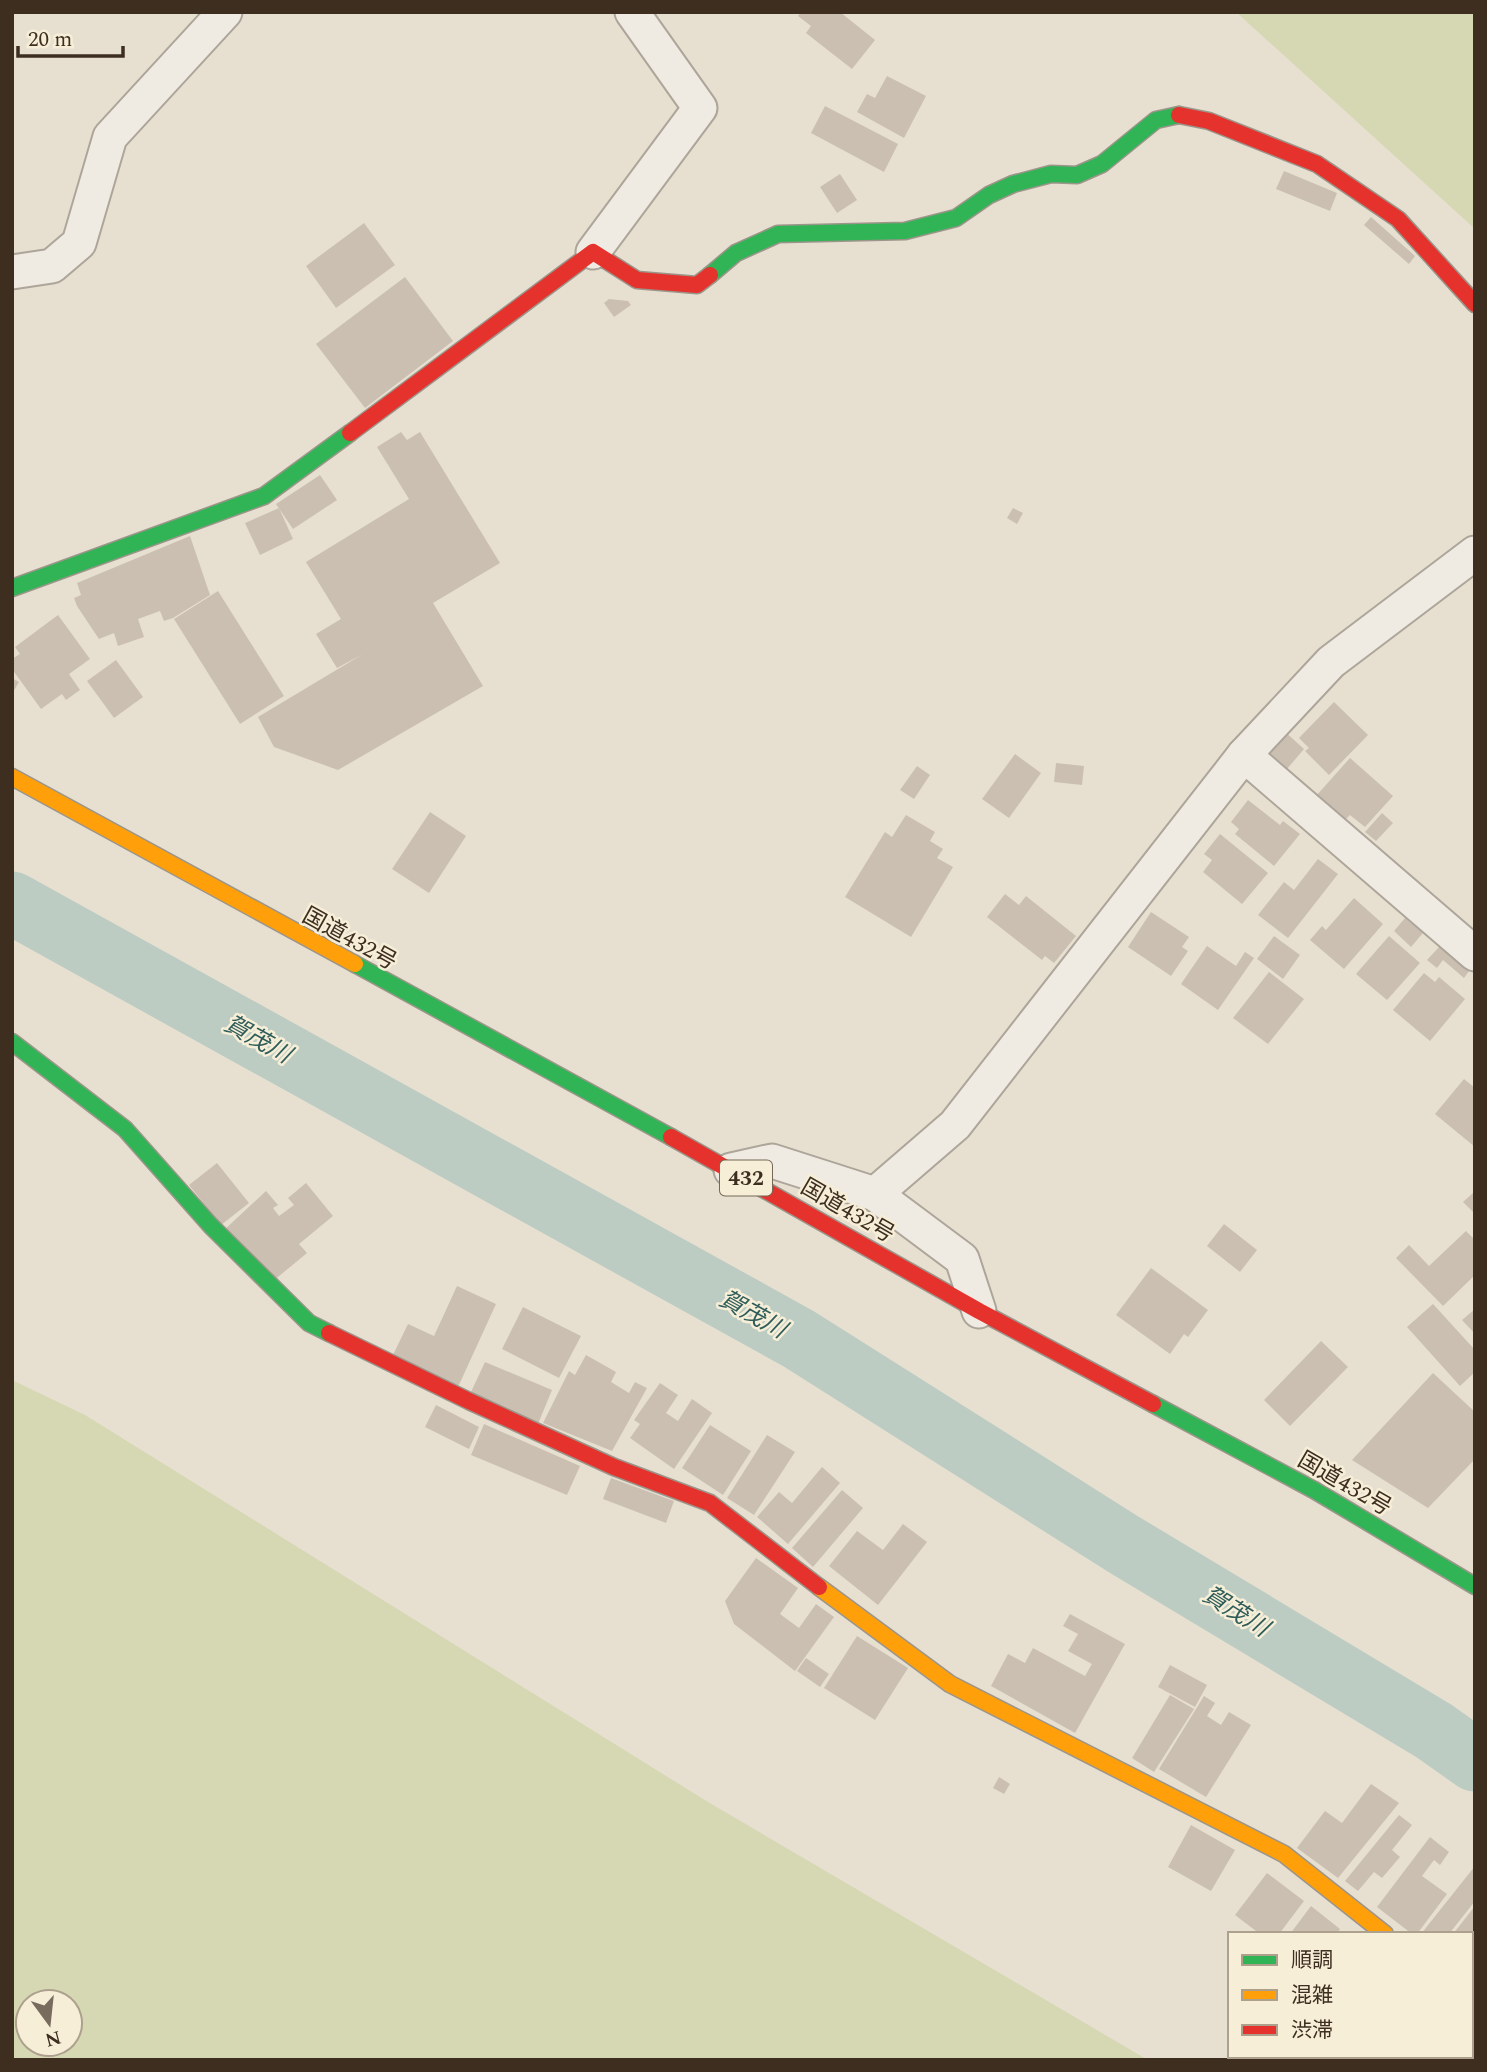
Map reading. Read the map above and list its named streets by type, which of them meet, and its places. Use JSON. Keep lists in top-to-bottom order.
{
  "streets": {
    "main road": ["国道432号", "432"]
  },
  "water": ["賀茂川"],
  "legend": ["順調", "混雑", "渋滞"],
  "scale_bar": "20 m",
  "north": "bottom"
}
